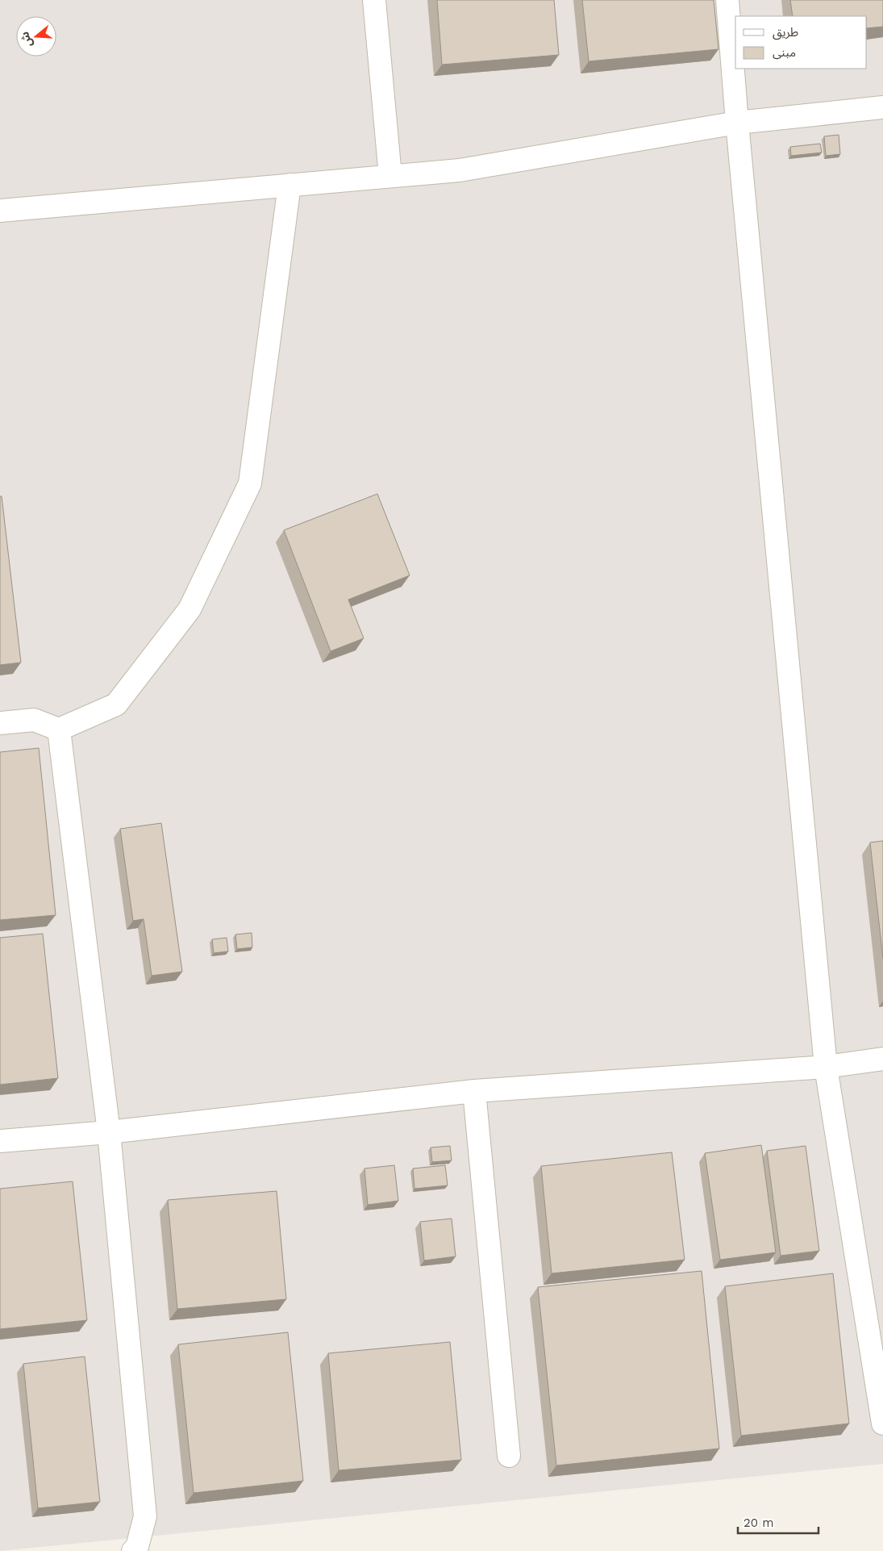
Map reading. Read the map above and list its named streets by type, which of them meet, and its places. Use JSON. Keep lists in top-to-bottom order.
{
  "legend": ["طريق", "مبنى"],
  "scale_bar": "20 m",
  "north": "left"
}
